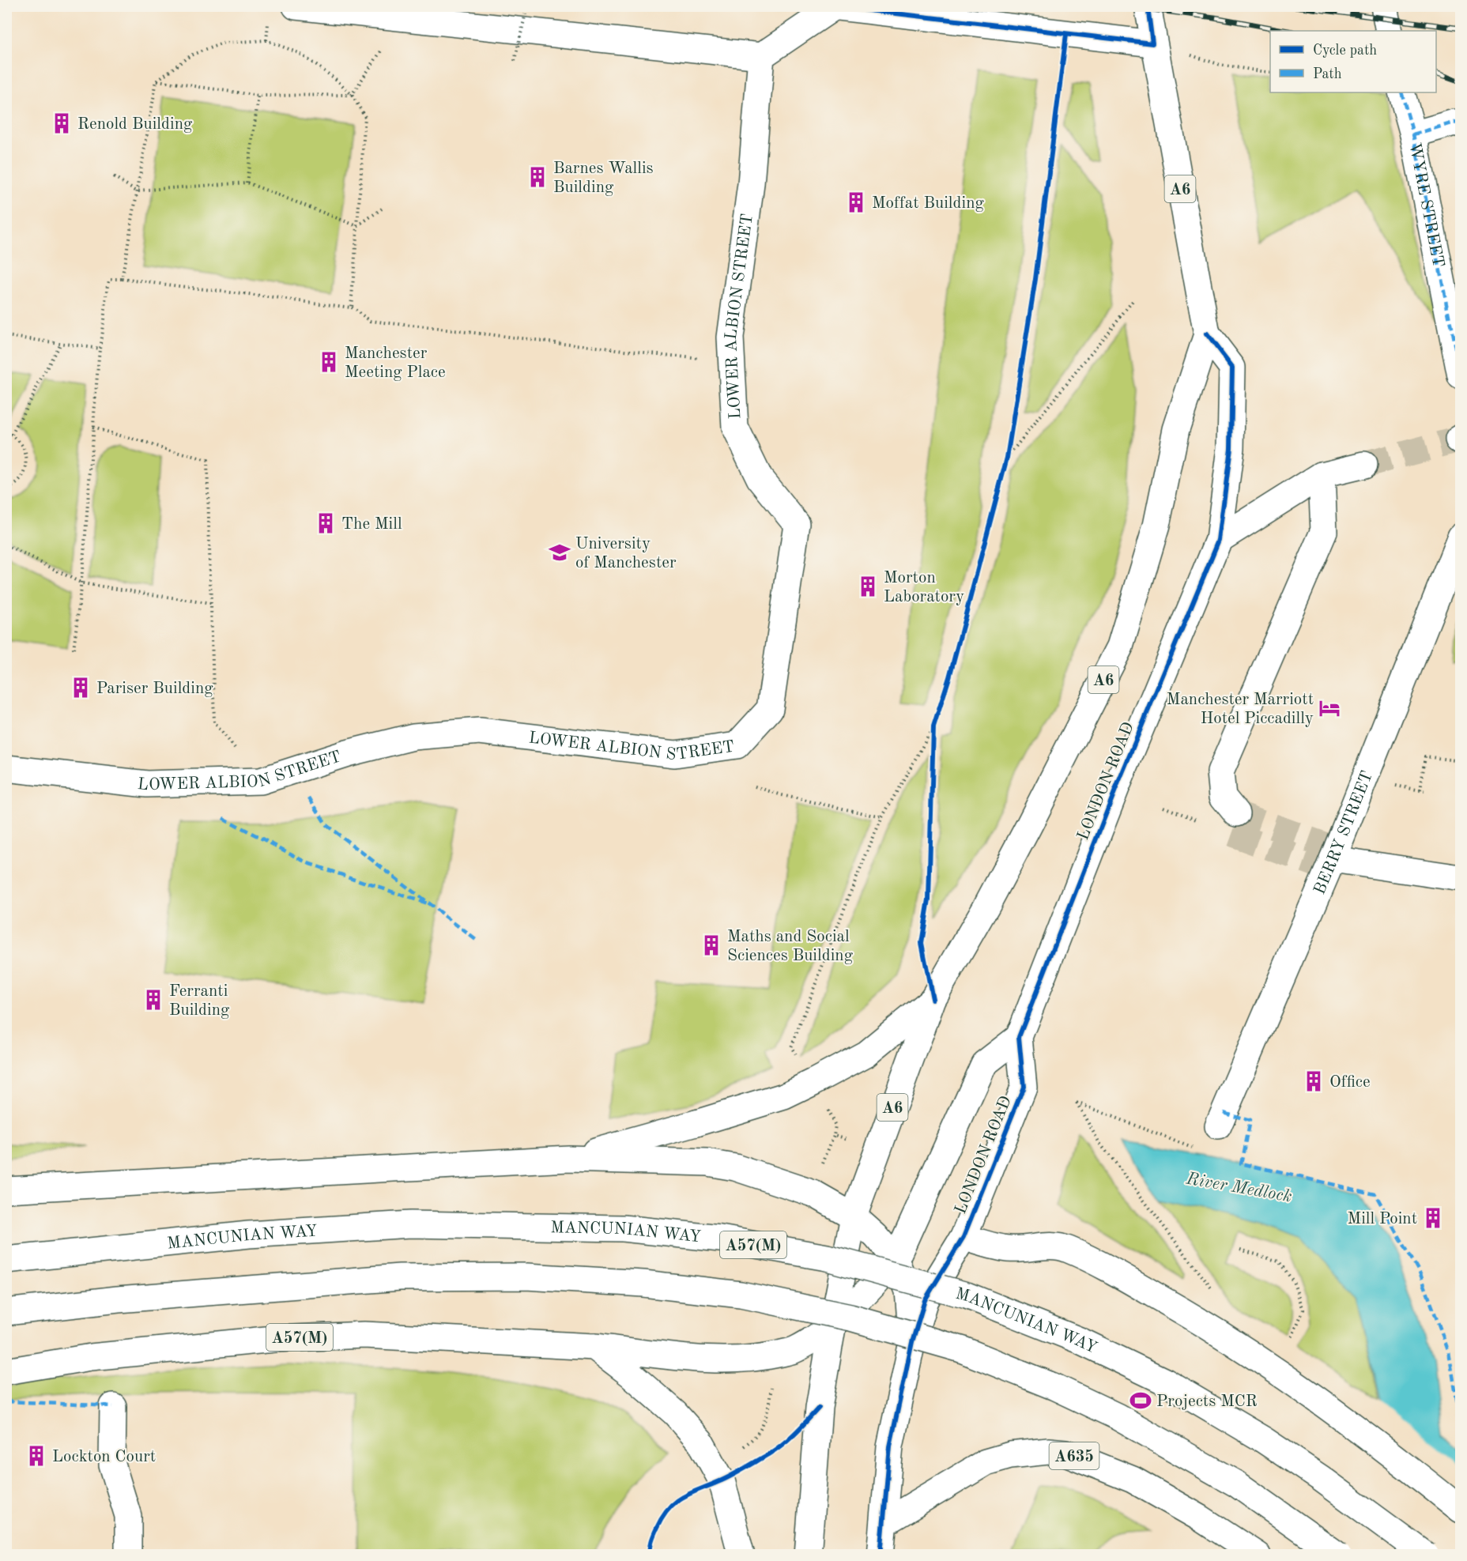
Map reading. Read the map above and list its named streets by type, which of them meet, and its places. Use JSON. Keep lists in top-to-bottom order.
{
  "streets": {
    "main road": [
      "A6",
      "WYRE STREET",
      "LOWER ALBION STREET",
      "LONDON ROAD",
      "BERRY STREET",
      "MANCUNIAN WAY",
      "A57(M)",
      "A635"
    ]
  },
  "crossings": [
    ["A6", "LONDON ROAD"],
    ["A6", "A635"]
  ],
  "water": ["River Medlock"],
  "places": {
    "building": [
      "Renold Building",
      "Barnes Wallis Building",
      "Moffat Building",
      "Manchester Meeting Place",
      "The Mill",
      "Morton Laboratory",
      "Pariser Building",
      "Maths and Social Sciences Building",
      "Ferranti Building",
      "Office",
      "Mill Point",
      "Lockton Court"
    ],
    "school or university": ["University of Manchester"],
    "hotel": ["Manchester Marriott Hotel Piccadilly"],
    "sports": ["Projects MCR"]
  },
  "legend": ["Cycle path", "Path"]
}
